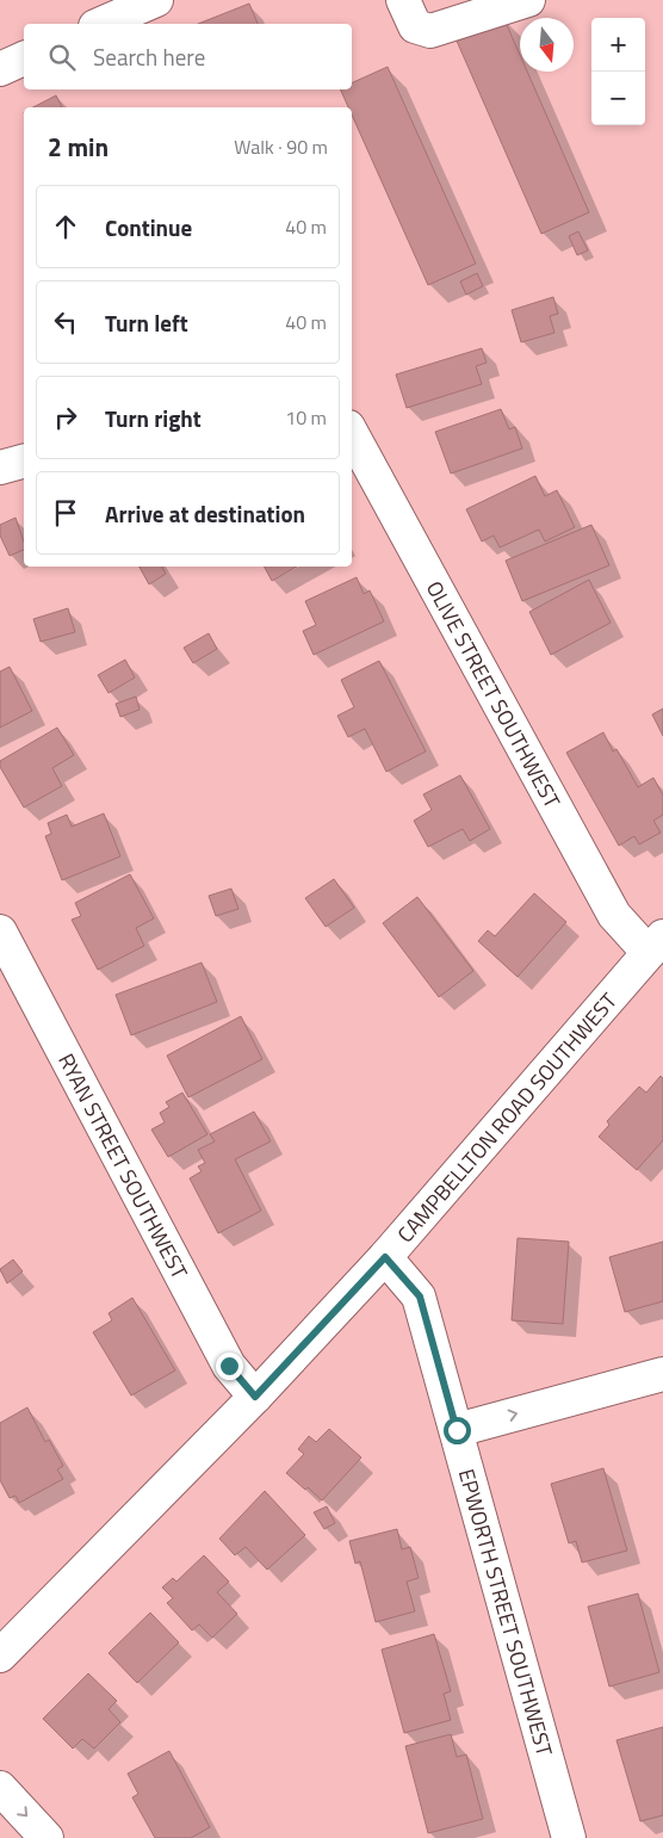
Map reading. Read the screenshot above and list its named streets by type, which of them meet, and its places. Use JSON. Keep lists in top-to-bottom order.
{
  "streets": {
    "street": [
      "OLIVE STREET SOUTHWEST",
      "CAMPBELLTON ROAD SOUTHWEST",
      "RYAN STREET SOUTHWEST",
      "EPWORTH STREET SOUTHWEST"
    ]
  },
  "crossings": [
    ["OLIVE STREET SOUTHWEST", "CAMPBELLTON ROAD SOUTHWEST"],
    ["CAMPBELLTON ROAD SOUTHWEST", "RYAN STREET SOUTHWEST"],
    ["CAMPBELLTON ROAD SOUTHWEST", "EPWORTH STREET SOUTHWEST"]
  ],
  "north": "bottom",
  "page": {
    "map_buttons": ["+", "−"],
    "search": "Search here",
    "heading": ["2 min", "Walk · 90 m"],
    "list": [
      ["Continue", "40 m"],
      ["Turn left", "40 m"],
      ["Turn right", "10 m"],
      "Arrive at destination"
    ]
  }
}
